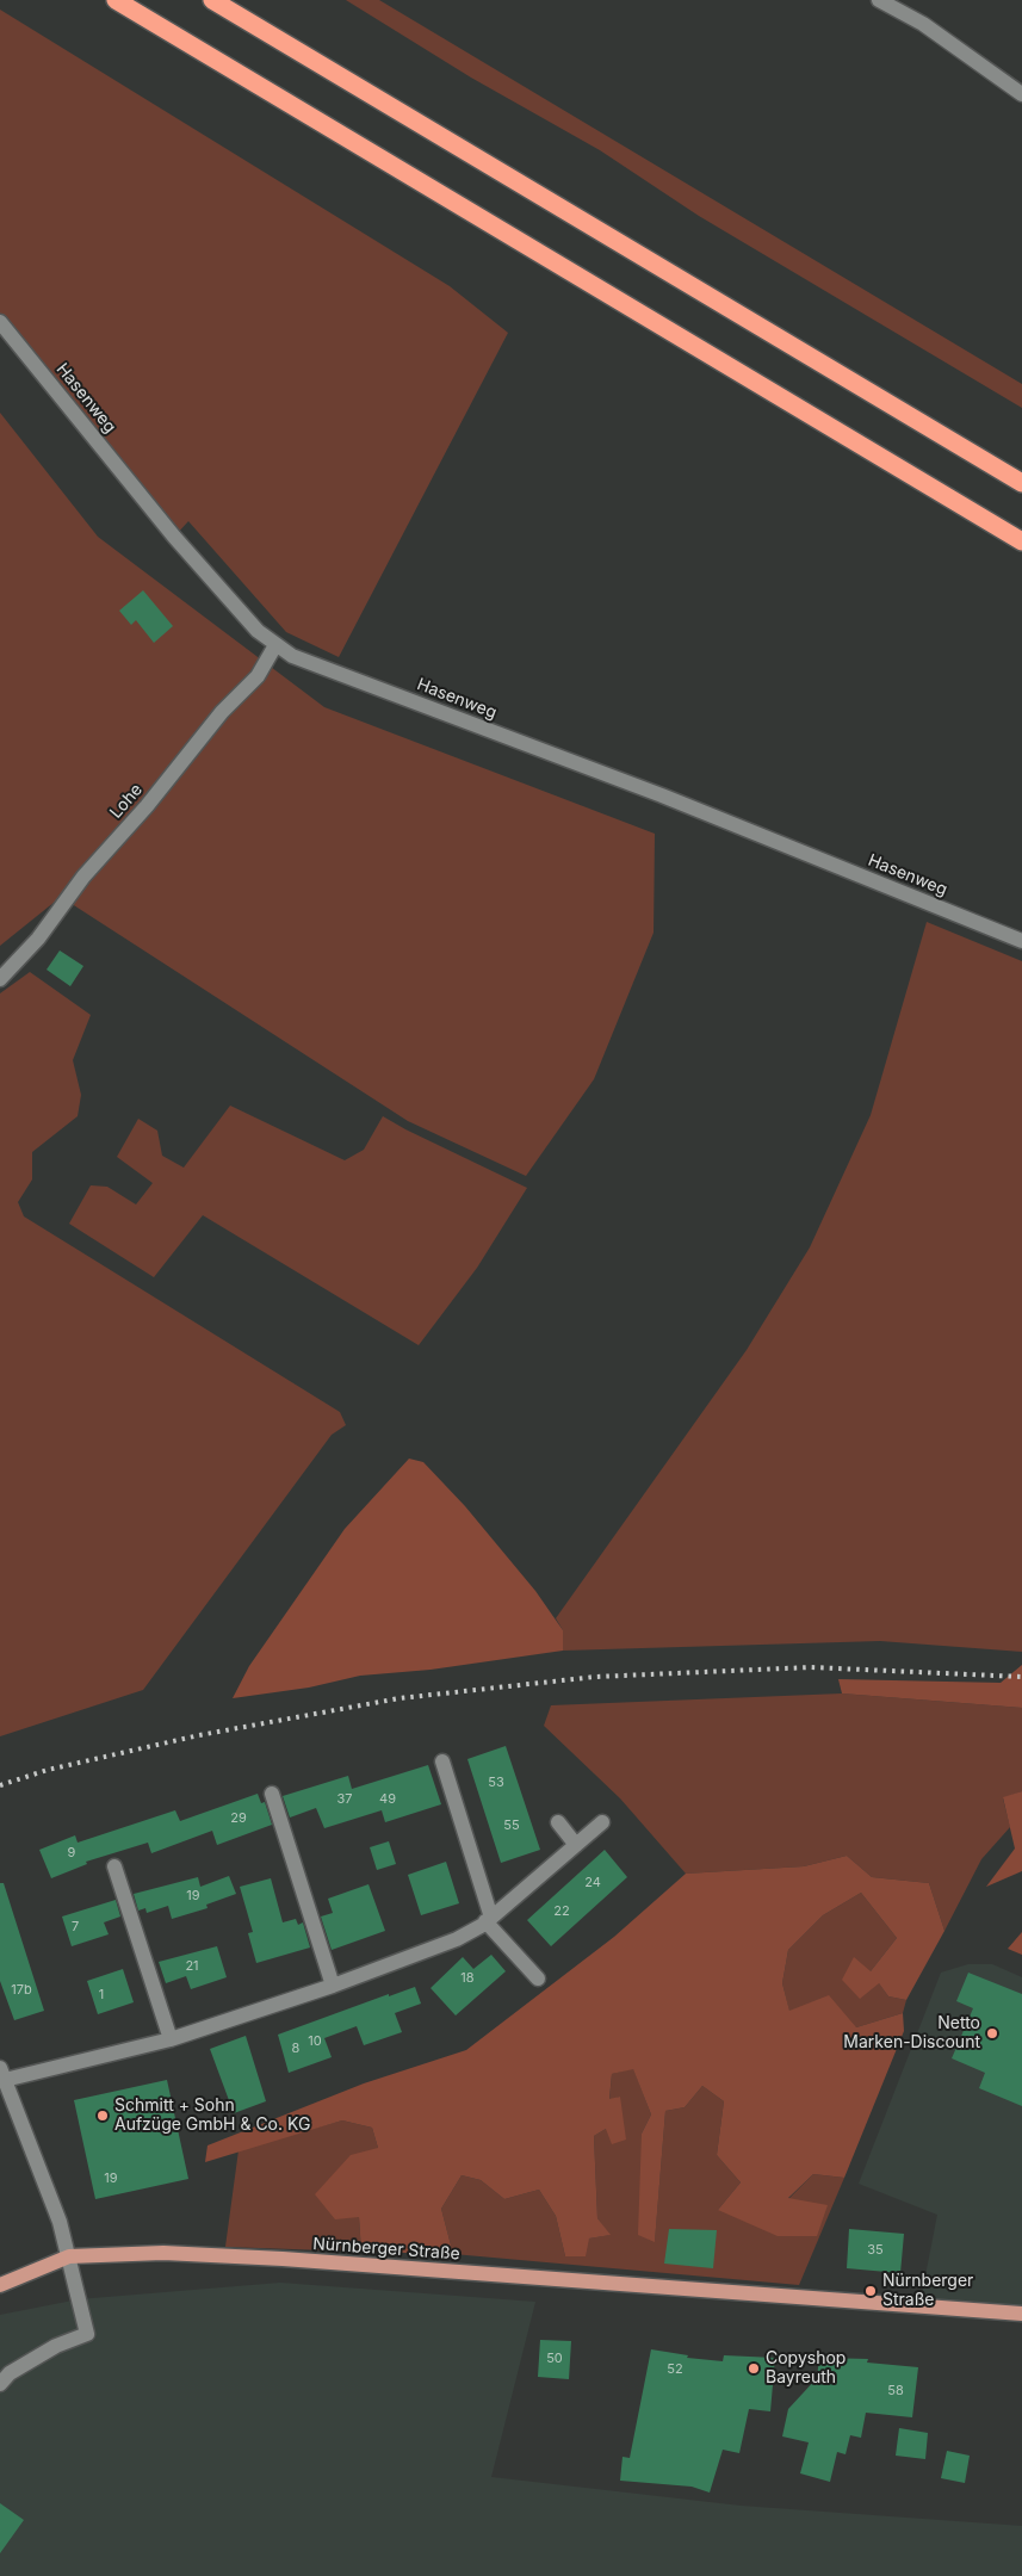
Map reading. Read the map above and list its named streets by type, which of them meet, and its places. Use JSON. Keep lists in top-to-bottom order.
{
  "streets": {
    "main road": ["Nürnberger Straße"],
    "street": ["Hasenweg", "Lohe"]
  },
  "crossings": [
    ["Hasenweg", "Lohe"]
  ],
  "places": [
    "Netto Marken-Discount",
    "Schmitt + Sohn Aufzüge GmbH & Co. KG",
    "Nürnberger Straße",
    "Copyshop Bayreuth"
  ],
  "house_numbers": [
    "53",
    "37",
    "49",
    "29",
    "55",
    "9",
    "24",
    "19",
    "22",
    "7",
    "21",
    "18",
    "17b",
    "1",
    "10",
    "8",
    "19",
    "35",
    "50",
    "52",
    "58"
  ]
}
